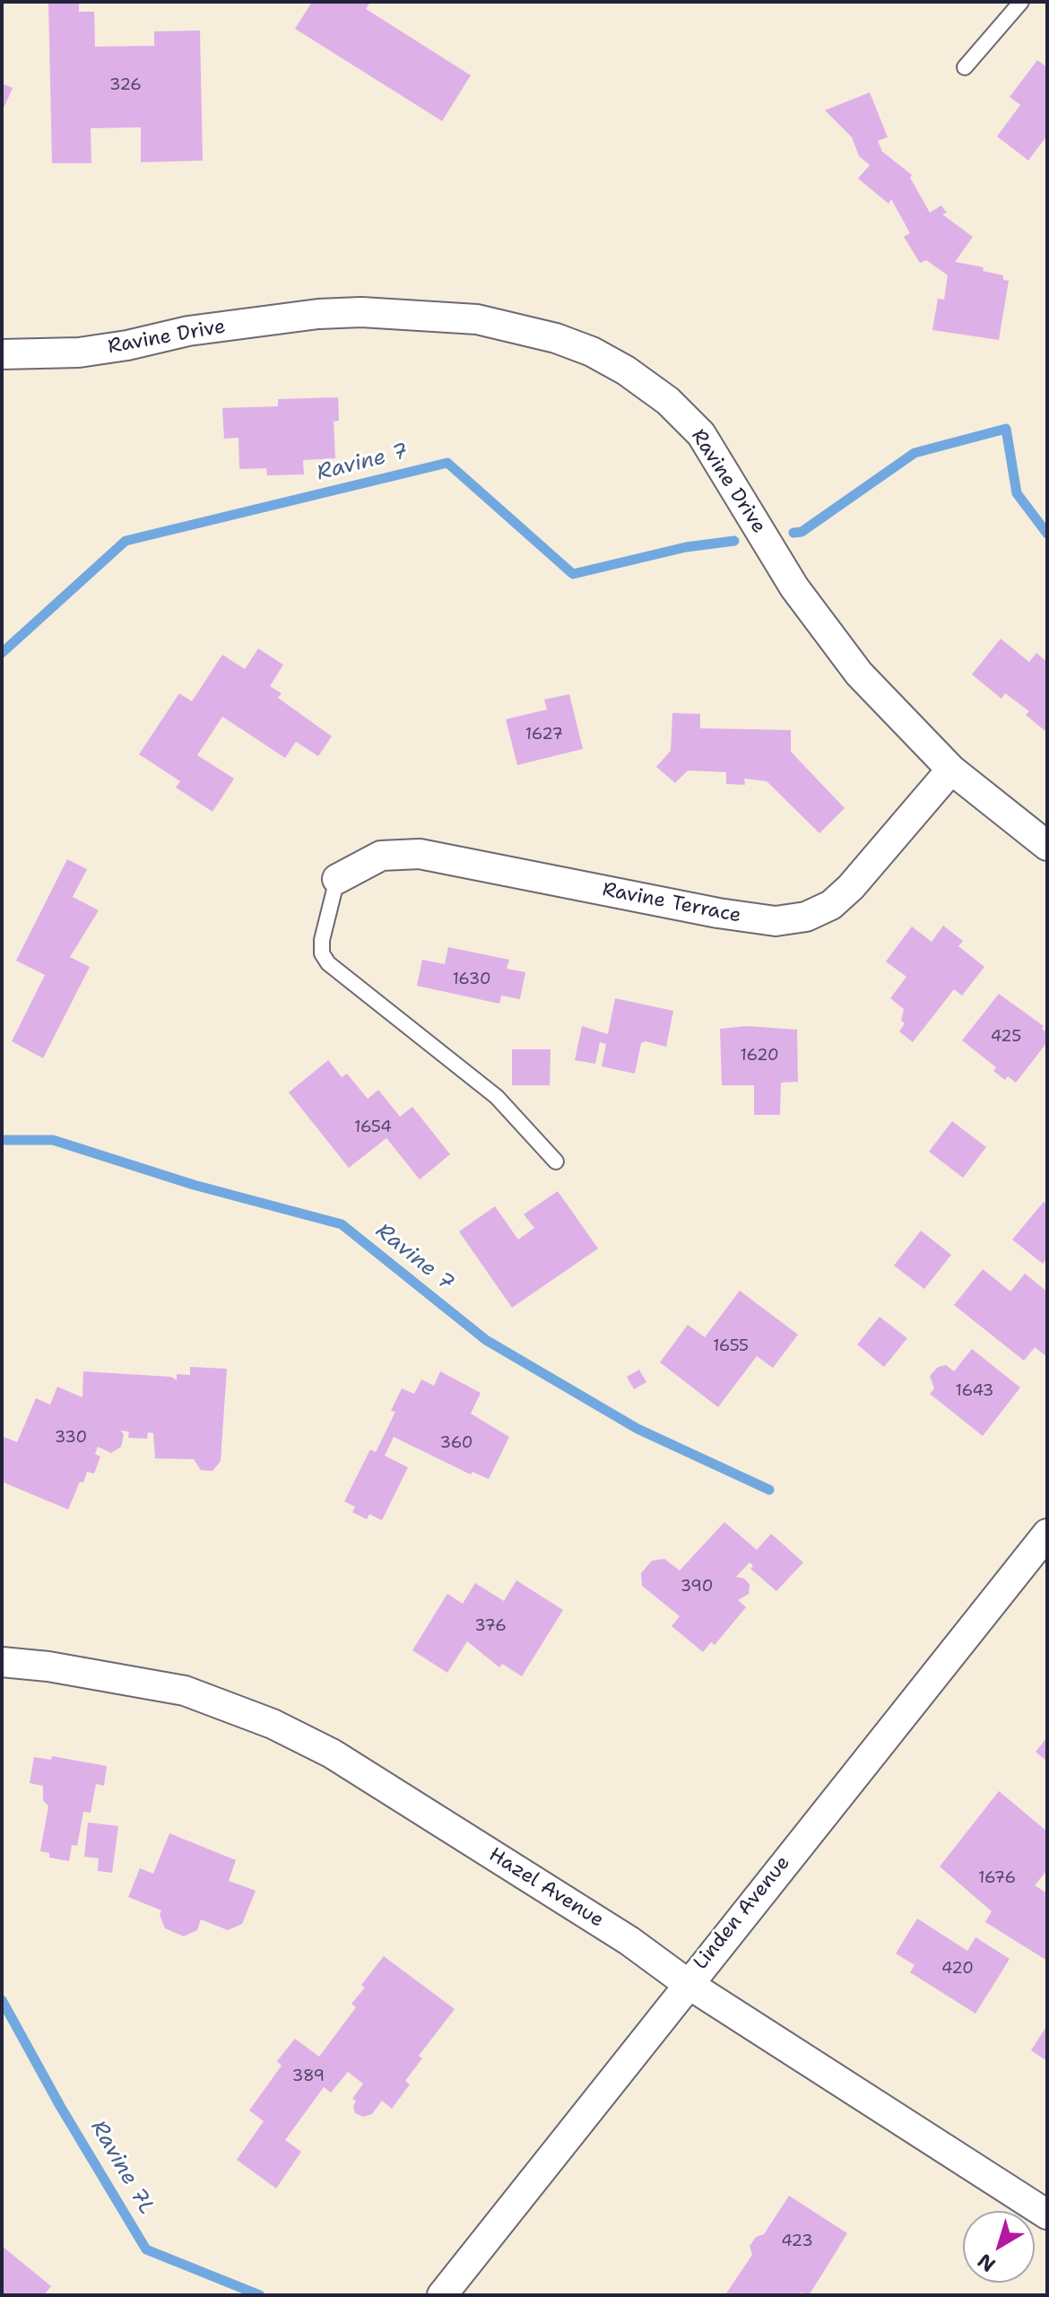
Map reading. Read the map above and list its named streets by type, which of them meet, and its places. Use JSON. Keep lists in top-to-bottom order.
{
  "streets": {
    "street": [
      "Ravine Drive",
      "Ravine Terrace",
      "Hazel Avenue",
      "Linden Avenue"
    ]
  },
  "crossings": [
    ["Ravine Drive", "Ravine Terrace"],
    ["Hazel Avenue", "Linden Avenue"]
  ],
  "water": ["Ravine 7", "Ravine 7L"],
  "house_numbers": [
    "326",
    "1627",
    "1630",
    "425",
    "1620",
    "1654",
    "1655",
    "1643",
    "330",
    "360",
    "390",
    "376",
    "1676",
    "420",
    "389",
    "423"
  ],
  "north": "bottom left"
}
